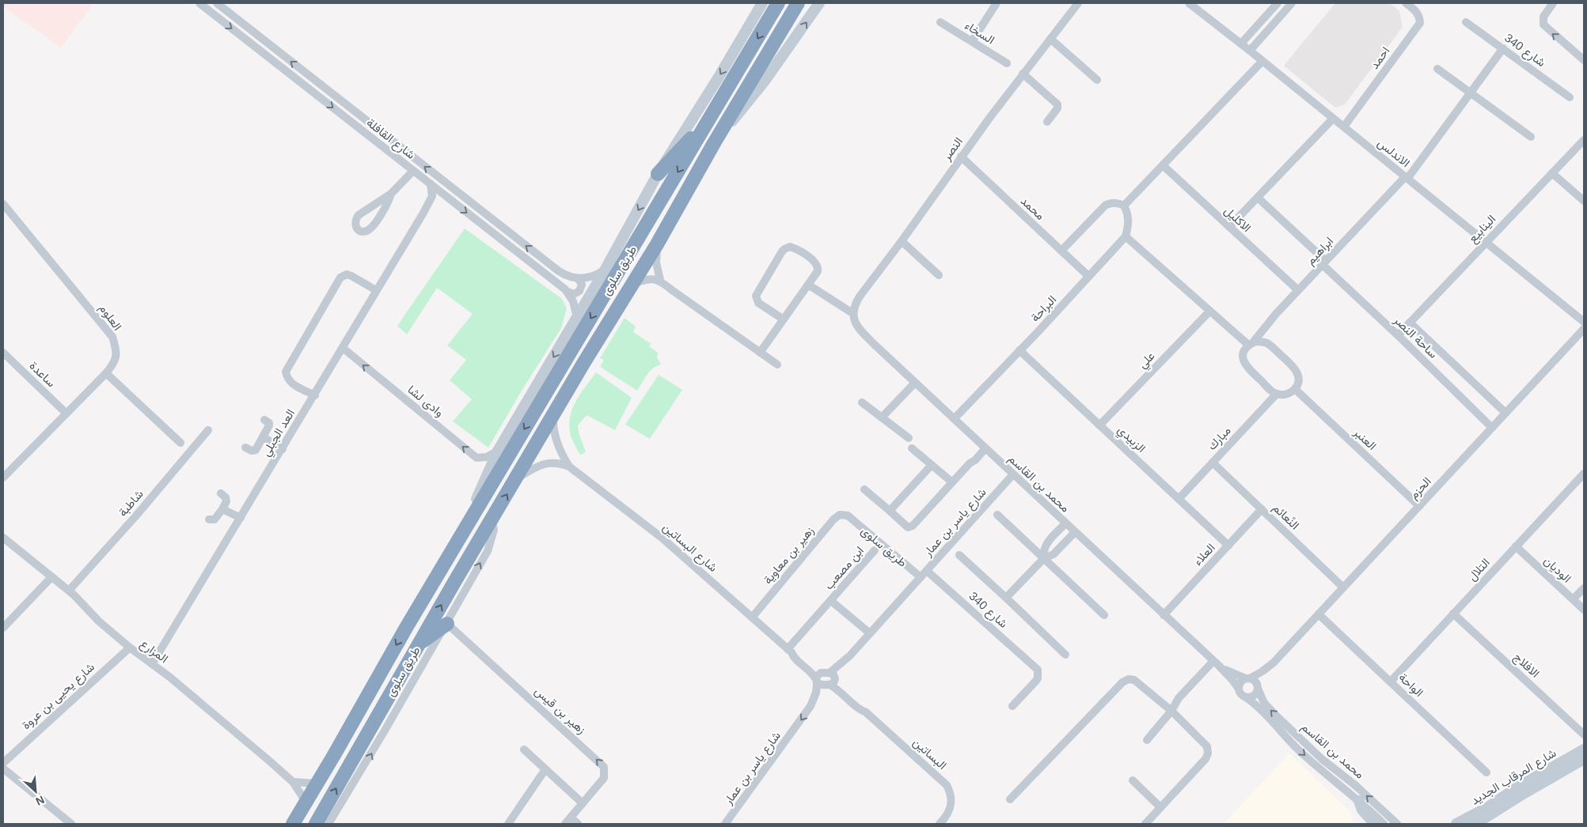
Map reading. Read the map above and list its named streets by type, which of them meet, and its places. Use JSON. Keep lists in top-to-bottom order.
{
  "streets": {
    "highway": ["طريق سلوى"],
    "main road": ["شارع المرقاب الجديد"],
    "street": [
      "السخاء",
      "شارع 340",
      "احمد",
      "شارع القافلة",
      "النصر",
      "الاندلس",
      "محمد",
      "الاكليل",
      "الينابيع",
      "ابراهيم",
      "البراحة",
      "العلوم",
      "ساحة النصر",
      "علي",
      "ساعدة",
      "وادى لشا",
      "العد الجبلي",
      "مبارك",
      "الزبيدي",
      "العنبر",
      "محمد بن القاسم",
      "الحزم",
      "شاطبة",
      "النًعائم",
      "شارع ياسر بن عمار",
      "شارع البساتين",
      "العلاء",
      "زهير بن معاوية",
      "ابن مصعب",
      "التلال",
      "الوديان",
      "المزارع",
      "الافلاج",
      "الواحة",
      "شارع يحيى بن عروة",
      "زهير بن قيس",
      "البساتين"
    ]
  },
  "crossings": [
    ["شارع 340", "ابراهيم"],
    ["شارع 340", "شارع ياسر بن عمار"],
    ["احمد", "الاندلس"],
    ["شارع القافلة", "طريق سلوى"],
    ["شارع القافلة", "العد الجبلي"],
    ["النصر", "محمد"],
    ["النصر", "محمد بن القاسم"],
    ["الاندلس", "الينابيع"],
    ["الاندلس", "ابراهيم"],
    ["محمد", "البراحة"],
    ["الاكليل", "ابراهيم"],
    ["الينابيع", "ساحة النصر"],
    ["ابراهيم", "ساحة النصر"],
    ["طريق سلوى", "وادى لشا"],
    ["طريق سلوى", "شارع ياسر بن عمار"],
    ["طريق سلوى", "شارع البساتين"],
    ["طريق سلوى", "زهير بن معاوية"],
    ["طريق سلوى", "المزارع"],
    ["طريق سلوى", "زهير بن قيس"],
    ["البراحة", "الزبيدي"],
    ["البراحة", "محمد بن القاسم"],
    ["العلوم", "ساعدة"],
    ["ساحة النصر", "الحزم"],
    ["علي", "الزبيدي"],
    ["وادى لشا", "العد الجبلي"],
    ["العد الجبلي", "المزارع"],
    ["مبارك", "الزبيدي"],
    ["مبارك", "النًعائم"],
    ["الزبيدي", "العلاء"],
    ["العنبر", "الحزم"],
    ["محمد بن القاسم", "الحزم"],
    ["محمد بن القاسم", "شارع ياسر بن عمار"],
    ["محمد بن القاسم", "العلاء"],
    ["الحزم", "النًعائم"],
    ["الحزم", "الواحة"],
    ["شاطبة", "المزارع"],
    ["النًعائم", "العلاء"],
    ["شارع ياسر بن عمار", "شارع البساتين"],
    ["شارع ياسر بن عمار", "ابن مصعب"],
    ["شارع ياسر بن عمار", "البساتين"],
    ["شارع البساتين", "زهير بن معاوية"],
    ["شارع البساتين", "ابن مصعب"],
    ["شارع البساتين", "البساتين"],
    ["التلال", "الوديان"],
    ["التلال", "الافلاج"],
    ["التلال", "الواحة"],
    ["المزارع", "شارع يحيى بن عروة"]
  ],
  "one_way": ["وادى لشا", "شارع ياسر بن عمار"],
  "north": "bottom right"
}
